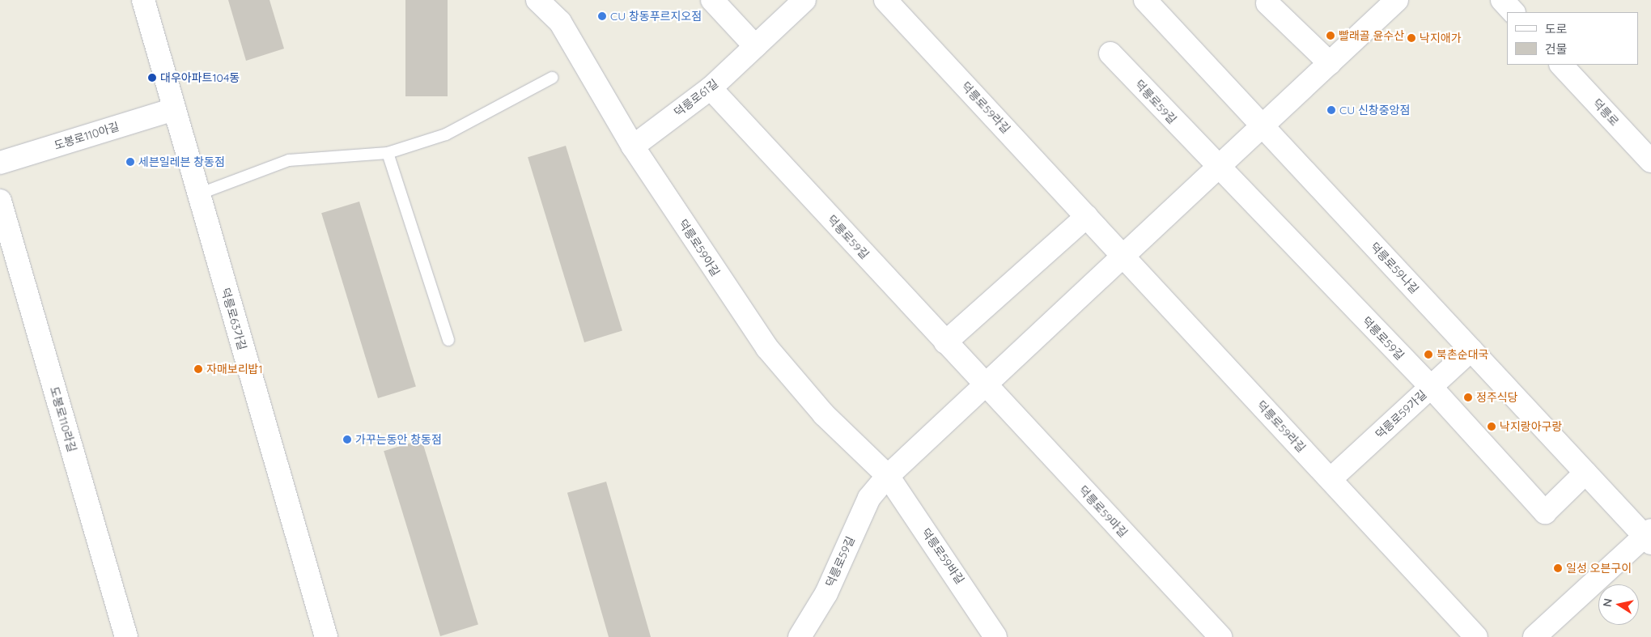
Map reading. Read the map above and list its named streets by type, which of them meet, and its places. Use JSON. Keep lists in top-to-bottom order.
{
  "streets": {
    "street": [
      "덕릉로61길",
      "덕릉로59길",
      "덕릉로59라길",
      "덕릉로",
      "도봉로110아길",
      "덕릉로59아길",
      "덕릉로59나길",
      "덕릉로63가길",
      "덕릉로59가길",
      "도봉로110라길",
      "덕릉로59마길",
      "덕릉로59바길"
    ]
  },
  "crossings": [
    ["덕릉로61길", "덕릉로59길"],
    ["덕릉로61길", "덕릉로59아길"],
    ["덕릉로59길", "덕릉로59라길"],
    ["덕릉로59길", "덕릉로59아길"],
    ["덕릉로59길", "덕릉로59나길"],
    ["덕릉로59길", "덕릉로59가길"],
    ["덕릉로59길", "덕릉로59마길"],
    ["덕릉로59길", "덕릉로59바길"],
    ["덕릉로59라길", "덕릉로59가길"],
    ["도봉로110아길", "덕릉로63가길"],
    ["덕릉로59아길", "덕릉로59바길"],
    ["덕릉로59나길", "덕릉로59가길"]
  ],
  "places": [
    "CU 창동푸르지오점",
    "빨래골 윤수산",
    "낙지애가",
    "대우아파트104동",
    "CU 신창중앙점",
    "세븐일레븐 창동점",
    "북촌순대국",
    "자매보리밥1",
    "정주식당",
    "낙지랑아구랑",
    "가꾸는동안 창동점",
    "일성 오븐구이"
  ],
  "legend": ["도로", "건물"],
  "north": "left"
}
